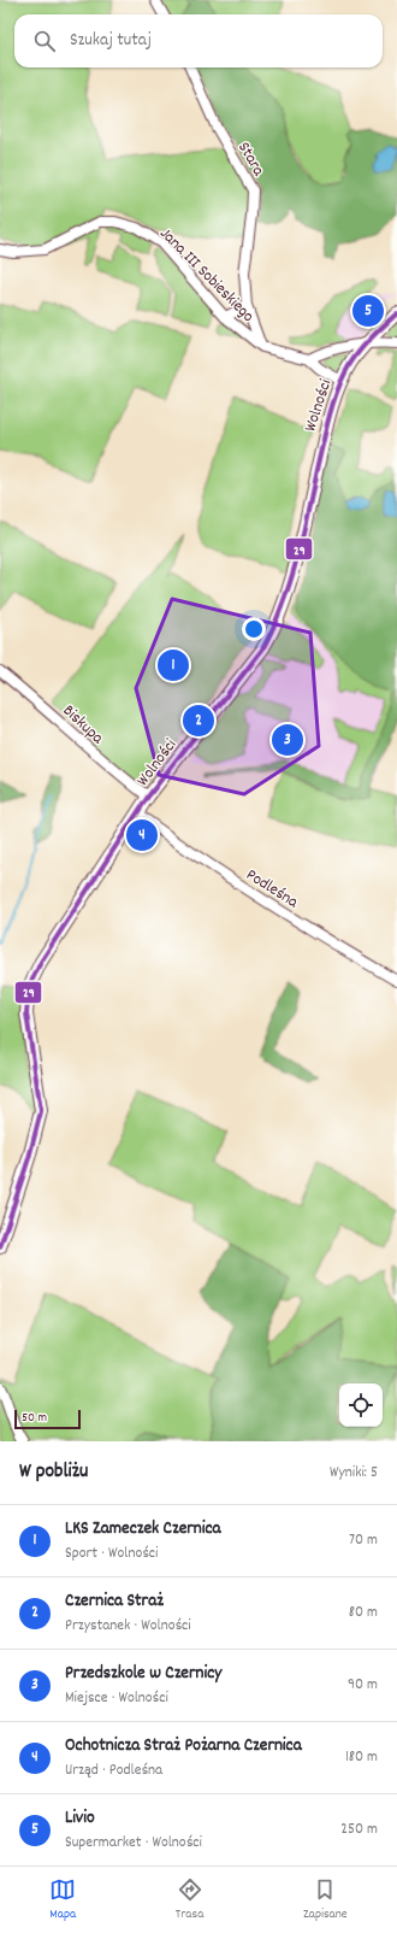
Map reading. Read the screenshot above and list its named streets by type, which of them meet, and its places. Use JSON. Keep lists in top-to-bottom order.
{
  "streets": {
    "street": [
      "Stara",
      "Jana III Sobieskiego",
      "Wolności",
      "Biskupa",
      "Podleśna"
    ]
  },
  "crossings": [
    ["Stara", "Jana III Sobieskiego"],
    ["Wolności", "Biskupa"],
    ["Wolności", "Podleśna"]
  ],
  "lines": ["transit line 29"],
  "scale_bar": "50 m",
  "page": {
    "search": "Szukaj tutaj",
    "pins": [
      "5",
      "1",
      "2",
      "3",
      "4"
    ],
    "scale": "50 m",
    "heading": ["W pobliżu", "Wyniki: 5"],
    "list": [
      {
        "mark": "1",
        "name": "LKS Zameczek Czernica",
        "note": "Sport · Wolności",
        "value": "70 m"
      },
      {
        "mark": "2",
        "name": "Czernica Straż",
        "note": "Przystanek · Wolności",
        "value": "80 m"
      },
      {
        "mark": "3",
        "name": "Przedszkole w Czernicy",
        "note": "Miejsce · Wolności",
        "value": "90 m"
      },
      {
        "mark": "4",
        "name": "Ochotnicza Straż Pożarna Czernica",
        "note": "Urząd · Podleśna",
        "value": "180 m"
      },
      {
        "mark": "5",
        "name": "Livio",
        "note": "Supermarket · Wolności",
        "value": "250 m"
      }
    ],
    "nav": ["Mapa", "Trasa", "Zapisane"]
  }
}
